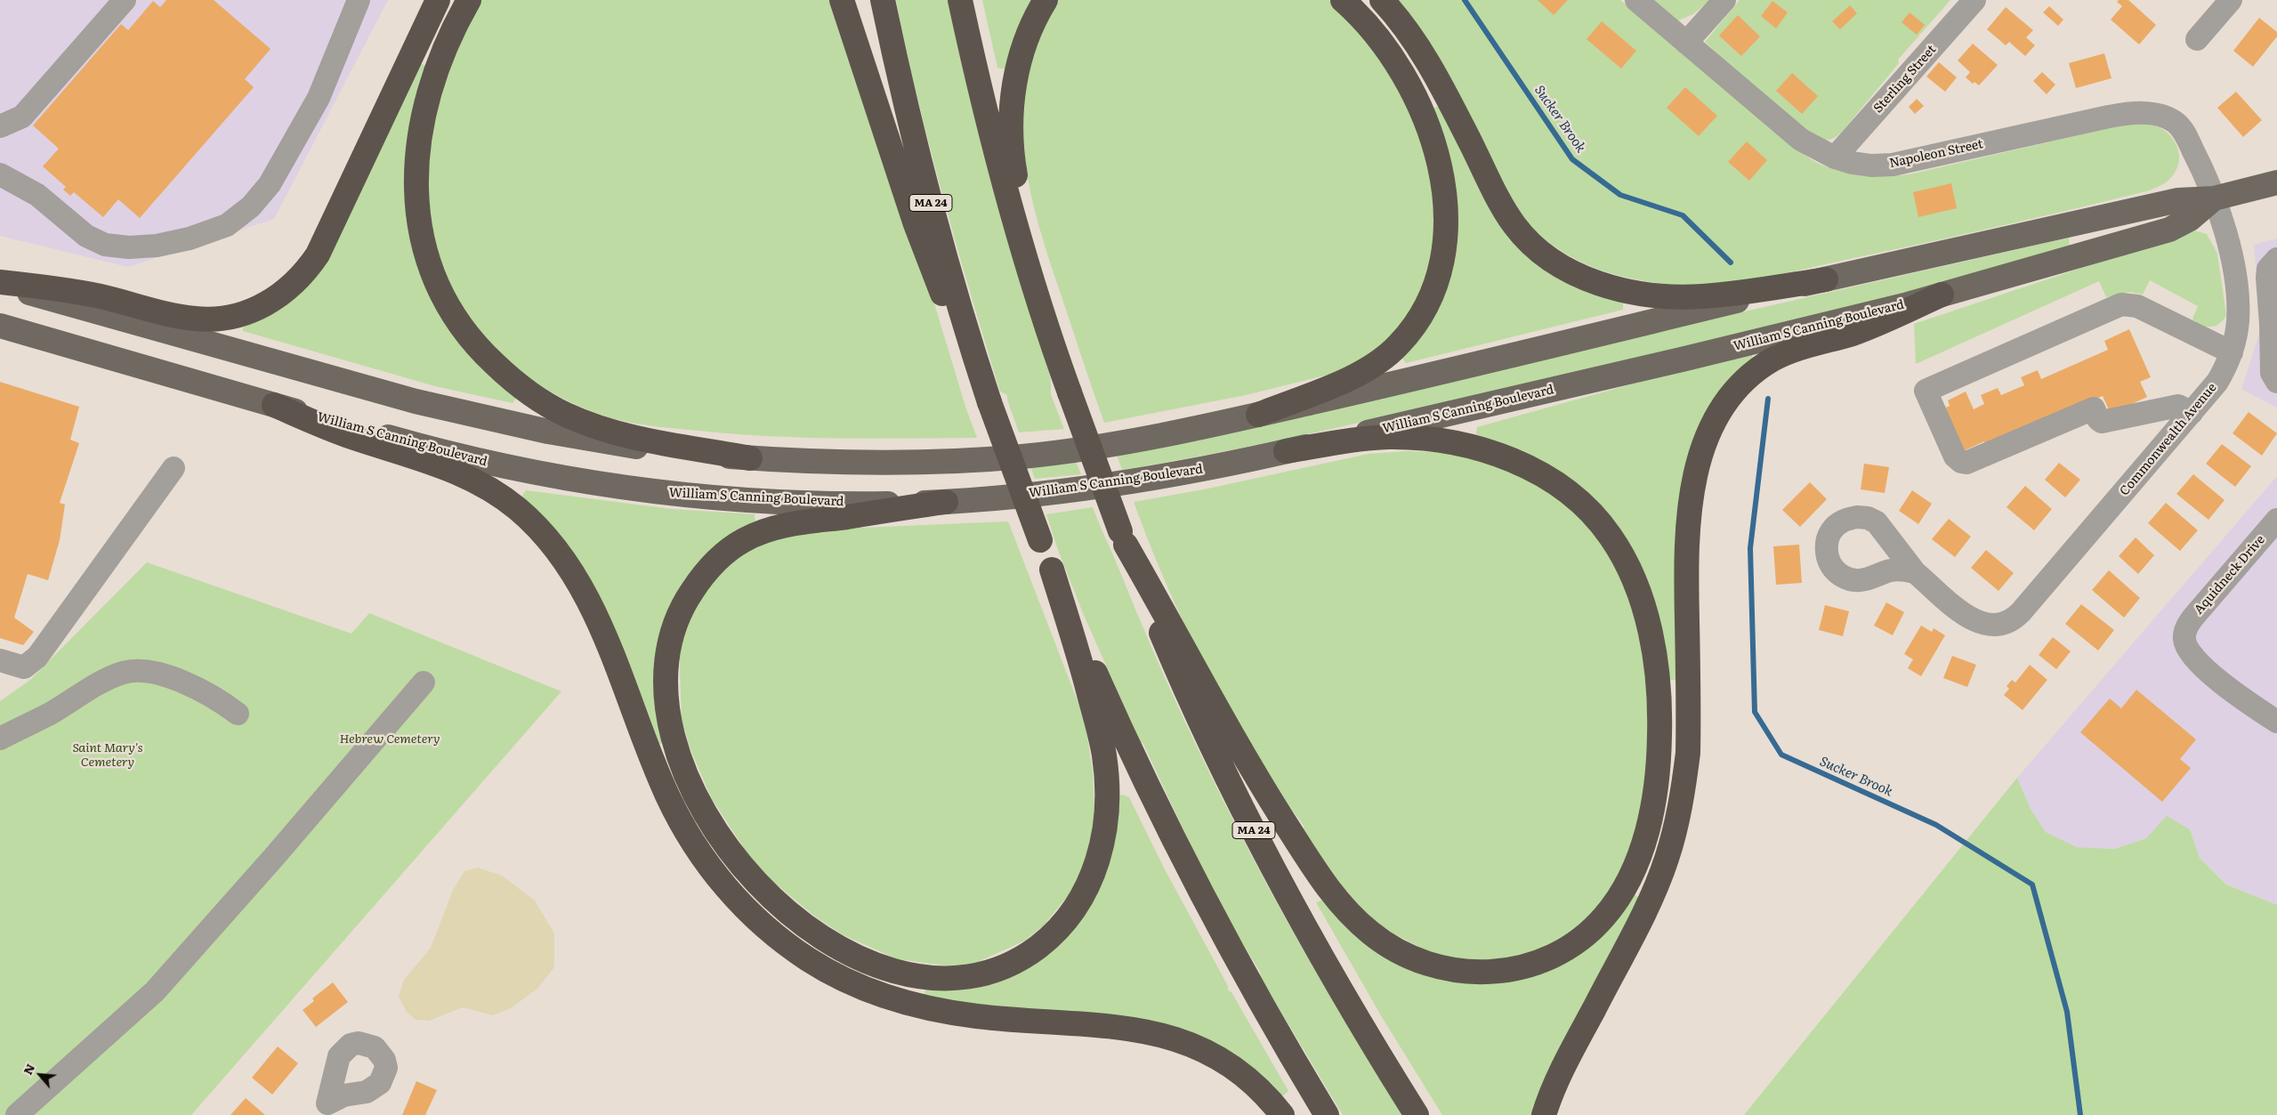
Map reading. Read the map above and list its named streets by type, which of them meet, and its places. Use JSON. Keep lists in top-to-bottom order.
{
  "streets": {
    "highway": ["MA 24"],
    "main road": ["William S Canning Boulevard"],
    "street": [
      "Sterling Street",
      "Napoleon Street",
      "Commonwealth Avenue",
      "Aquidneck Drive"
    ]
  },
  "crossings": [
    ["Sterling Street", "Napoleon Street"],
    ["Napoleon Street", "William S Canning Boulevard"],
    ["Napoleon Street", "Commonwealth Avenue"],
    ["William S Canning Boulevard", "Commonwealth Avenue"]
  ],
  "water": ["Sucker Brook"],
  "parks": ["Hebrew Cemetery", "Saint Mary's Cemetery"],
  "north": "top left"
}
